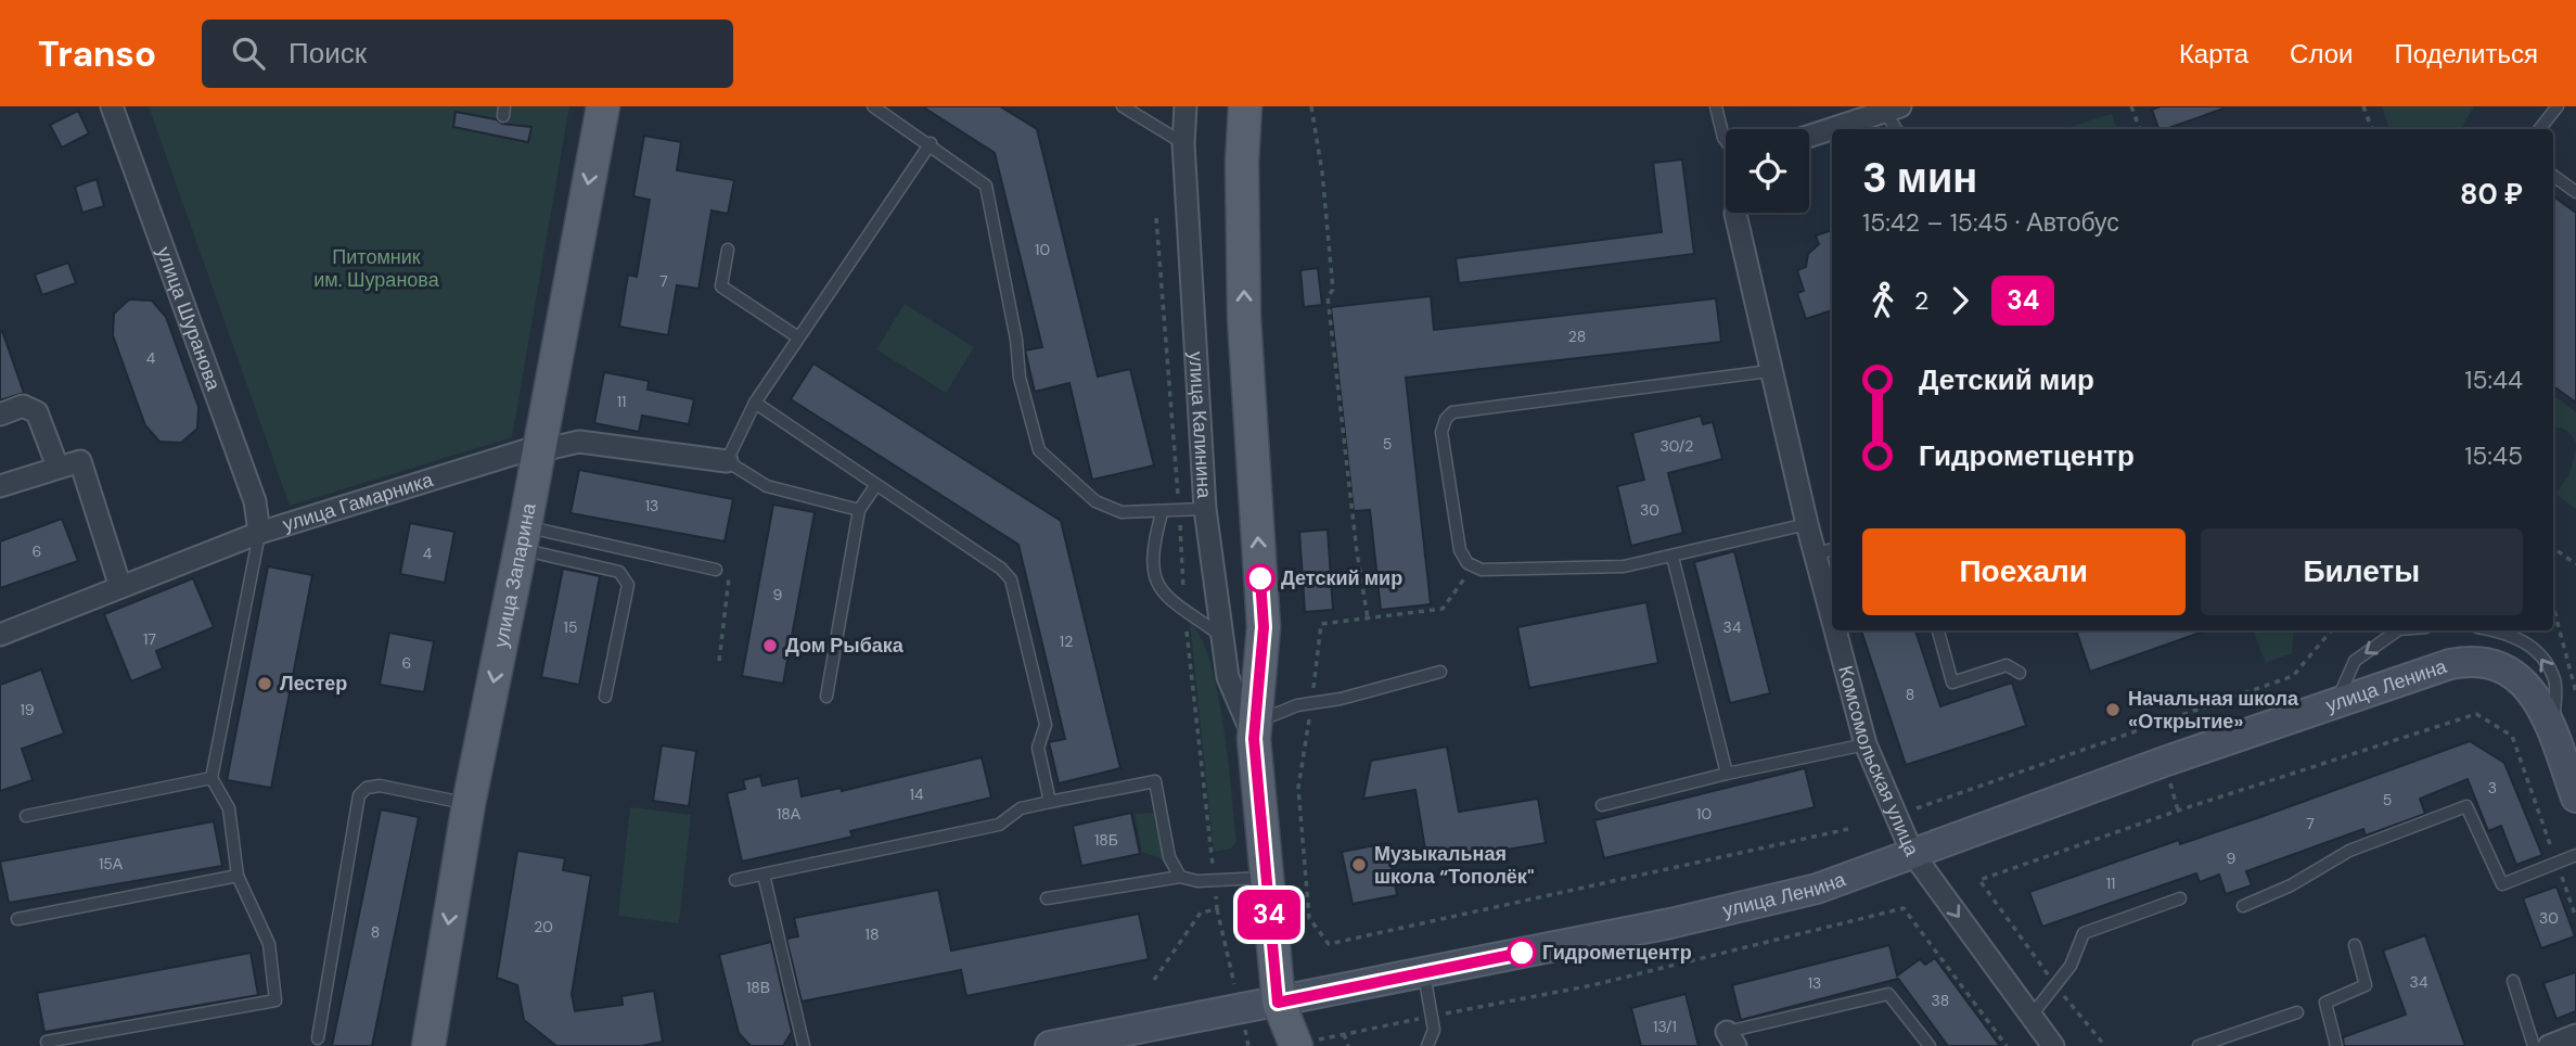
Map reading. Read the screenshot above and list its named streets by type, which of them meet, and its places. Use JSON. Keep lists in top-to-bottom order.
{
  "streets": {
    "main road": ["улица Калинина", "улица Запарина", "улица Ленина"],
    "street": ["улица Шуранова", "улица Гамарника", "Комсомольская улица"]
  },
  "crossings": [
    ["улица Шуранова", "улица Гамарника"],
    ["улица Калинина", "улица Ленина"],
    ["улица Гамарника", "улица Запарина"],
    ["улица Ленина", "Комсомольская улица"]
  ],
  "one_way": ["улица Запарина"],
  "parks": ["Питомник им. Шуранова"],
  "places": [
    "Детский мир",
    "Дом Рыбака",
    "Лестер",
    "Начальная школа «Открытие»",
    "Музыкальная школа “Тополёк\"",
    "Гидрометцентр"
  ],
  "lines": ["bus line 34"],
  "house_numbers": [
    "10",
    "7",
    "28",
    "4",
    "11",
    "5",
    "30/2",
    "13",
    "30",
    "6",
    "4",
    "9",
    "15",
    "34",
    "17",
    "12",
    "6",
    "8",
    "19",
    "3",
    "14",
    "5",
    "18А",
    "10",
    "7",
    "18Б",
    "9",
    "15А",
    "11",
    "30",
    "20",
    "8",
    "18",
    "34",
    "13",
    "18В",
    "38",
    "13/1"
  ],
  "page": {
    "header": "Transo",
    "search": "Поиск",
    "nav": ["Карта", "Слои", "Поделиться"],
    "on_map": "34",
    "heading": ["3 мин", "15:42 – 15:45 · Автобус", "80 ₽"],
    "legs": ["2", "34"],
    "list": [
      {
        "name": "Детский мир",
        "value": "15:44"
      },
      {
        "name": "Гидрометцентр",
        "value": "15:45"
      }
    ],
    "buttons": ["Поехали", "Билеты"]
  }
}
